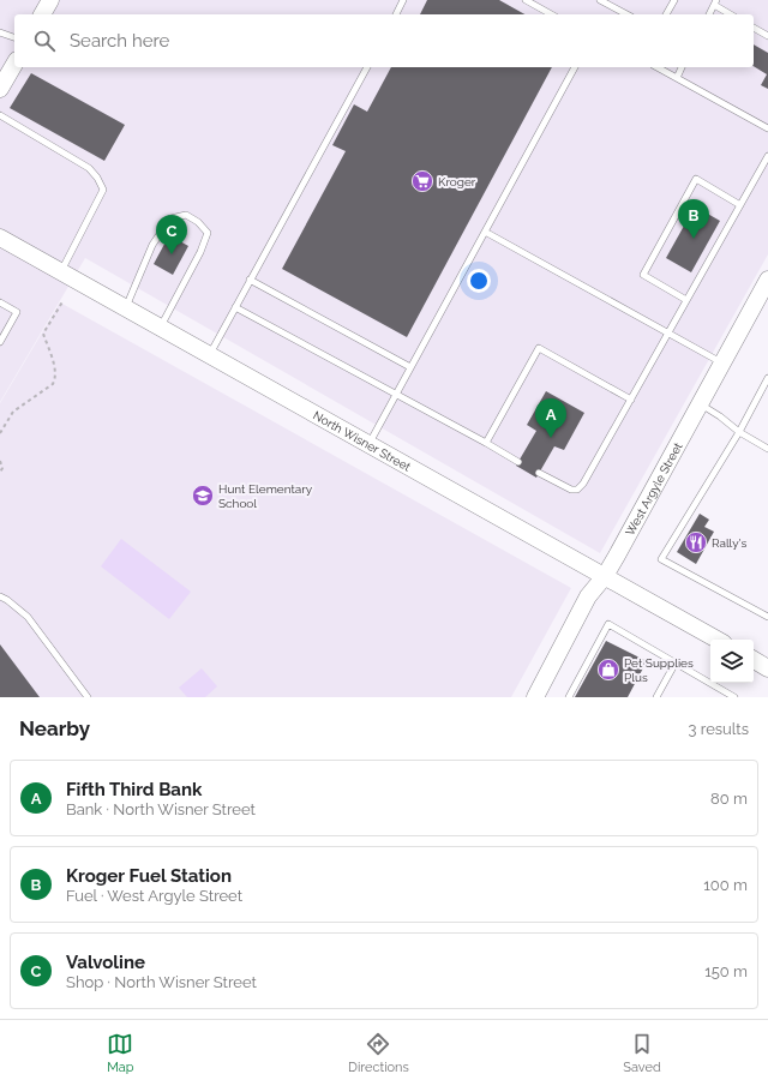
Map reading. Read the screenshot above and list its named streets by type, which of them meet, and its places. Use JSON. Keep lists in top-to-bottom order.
{
  "streets": {
    "street": ["North Wisner Street", "West Argyle Street"]
  },
  "crossings": [
    ["North Wisner Street", "West Argyle Street"]
  ],
  "places": {
    "supermarket": ["Kroger"],
    "school or university": ["Hunt Elementary School"],
    "restaurant": ["Rally's"],
    "shop": ["Pet Supplies Plus"]
  },
  "page": {
    "search": "Search here",
    "pins": ["B", "C", "A"],
    "heading": ["Nearby", "3 results"],
    "list": [
      {
        "mark": "A",
        "name": "Fifth Third Bank",
        "note": "Bank · North Wisner Street",
        "value": "80 m"
      },
      {
        "mark": "B",
        "name": "Kroger Fuel Station",
        "note": "Fuel · West Argyle Street",
        "value": "100 m"
      },
      {
        "mark": "C",
        "name": "Valvoline",
        "note": "Shop · North Wisner Street",
        "value": "150 m"
      }
    ],
    "nav": ["Map", "Directions", "Saved"]
  }
}
